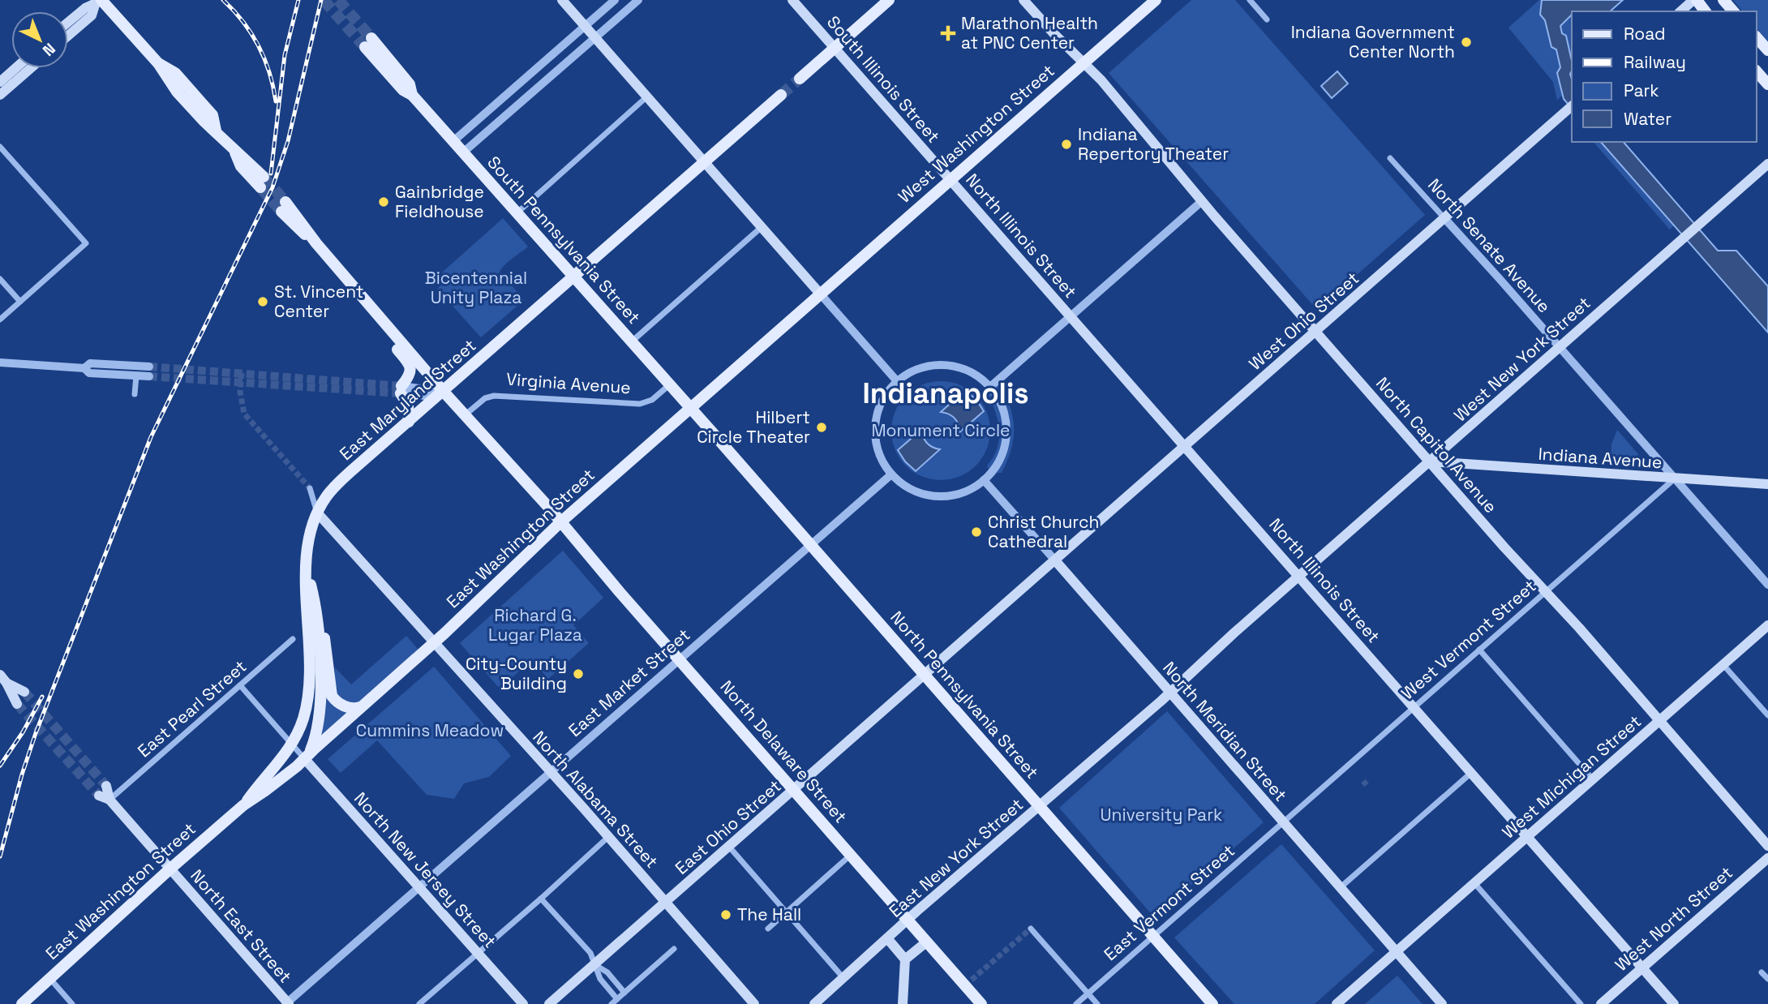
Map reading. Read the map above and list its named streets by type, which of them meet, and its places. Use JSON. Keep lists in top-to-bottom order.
{
  "streets": {
    "main road": [
      "South Illinois Street",
      "West Washington Street",
      "North Illinois Street",
      "South Pennsylvania Street",
      "West Ohio Street",
      "West New York Street",
      "East Maryland Street",
      "North Capitol Avenue",
      "Indiana Avenue",
      "East Washington Street",
      "North Pennsylvania Street",
      "North Meridian Street",
      "North Delaware Street",
      "West Michigan Street",
      "North Alabama Street",
      "East Ohio Street",
      "East New York Street",
      "North New Jersey Street",
      "West North Street",
      "North East Street"
    ],
    "street": [
      "North Senate Avenue",
      "Virginia Avenue",
      "West Vermont Street",
      "East Market Street",
      "East Pearl Street",
      "East Vermont Street"
    ]
  },
  "crossings": [
    ["South Illinois Street", "West Washington Street"],
    ["South Illinois Street", "North Illinois Street"],
    ["West Washington Street", "North Illinois Street"],
    ["West Washington Street", "North Capitol Avenue"],
    ["West Washington Street", "East Washington Street"],
    ["North Illinois Street", "West Ohio Street"],
    ["North Illinois Street", "West New York Street"],
    ["North Illinois Street", "West Vermont Street"],
    ["North Illinois Street", "West Michigan Street"],
    ["North Illinois Street", "West North Street"],
    ["South Pennsylvania Street", "Virginia Avenue"],
    ["South Pennsylvania Street", "East Maryland Street"],
    ["South Pennsylvania Street", "East Washington Street"],
    ["South Pennsylvania Street", "North Pennsylvania Street"],
    ["North Senate Avenue", "West Ohio Street"],
    ["North Senate Avenue", "West New York Street"],
    ["North Senate Avenue", "Indiana Avenue"],
    ["North Senate Avenue", "West Vermont Street"],
    ["West Ohio Street", "North Capitol Avenue"],
    ["West Ohio Street", "North Meridian Street"],
    ["West Ohio Street", "East Ohio Street"],
    ["West New York Street", "North Capitol Avenue"],
    ["West New York Street", "Indiana Avenue"],
    ["West New York Street", "North Meridian Street"],
    ["West New York Street", "East New York Street"],
    ["Virginia Avenue", "North Delaware Street"],
    ["East Maryland Street", "East Washington Street"],
    ["East Maryland Street", "North Delaware Street"],
    ["East Maryland Street", "North Alabama Street"],
    ["North Capitol Avenue", "Indiana Avenue"],
    ["North Capitol Avenue", "West Vermont Street"],
    ["North Capitol Avenue", "West Michigan Street"],
    ["Indiana Avenue", "West Vermont Street"],
    ["East Washington Street", "North Pennsylvania Street"],
    ["East Washington Street", "North Delaware Street"],
    ["East Washington Street", "North Alabama Street"],
    ["East Washington Street", "North New Jersey Street"],
    ["East Washington Street", "North East Street"],
    ["West Vermont Street", "North Meridian Street"],
    ["West Vermont Street", "East Vermont Street"],
    ["East Market Street", "North Pennsylvania Street"],
    ["East Market Street", "North Meridian Street"],
    ["East Market Street", "North Delaware Street"],
    ["East Market Street", "North Alabama Street"],
    ["East Market Street", "North New Jersey Street"],
    ["East Market Street", "North East Street"],
    ["North Pennsylvania Street", "East Ohio Street"],
    ["North Pennsylvania Street", "East New York Street"],
    ["North Pennsylvania Street", "East Vermont Street"],
    ["East Pearl Street", "North East Street"],
    ["North Meridian Street", "West Michigan Street"],
    ["North Meridian Street", "East Ohio Street"],
    ["North Meridian Street", "East New York Street"],
    ["North Meridian Street", "East Vermont Street"],
    ["North Delaware Street", "East Ohio Street"],
    ["North Delaware Street", "East New York Street"],
    ["North Alabama Street", "East Ohio Street"]
  ],
  "districts": ["Indianapolis"],
  "parks": [
    "Bicentennial Unity Plaza",
    "Monument Circle",
    "Richard G. Lugar Plaza",
    "Cummins Meadow",
    "University Park"
  ],
  "places": {
    "health": ["Marathon Health at PNC Center"],
    "other": [
      "Indiana Government Center North",
      "Indiana Repertory Theater",
      "Gainbridge Fieldhouse",
      "St. Vincent Center",
      "Hilbert Circle Theater",
      "Christ Church Cathedral",
      "City-County Building",
      "The Hall"
    ]
  },
  "legend": [
    "Road",
    "Railway",
    "Park",
    "Water"
  ],
  "north": "bottom right"
}
